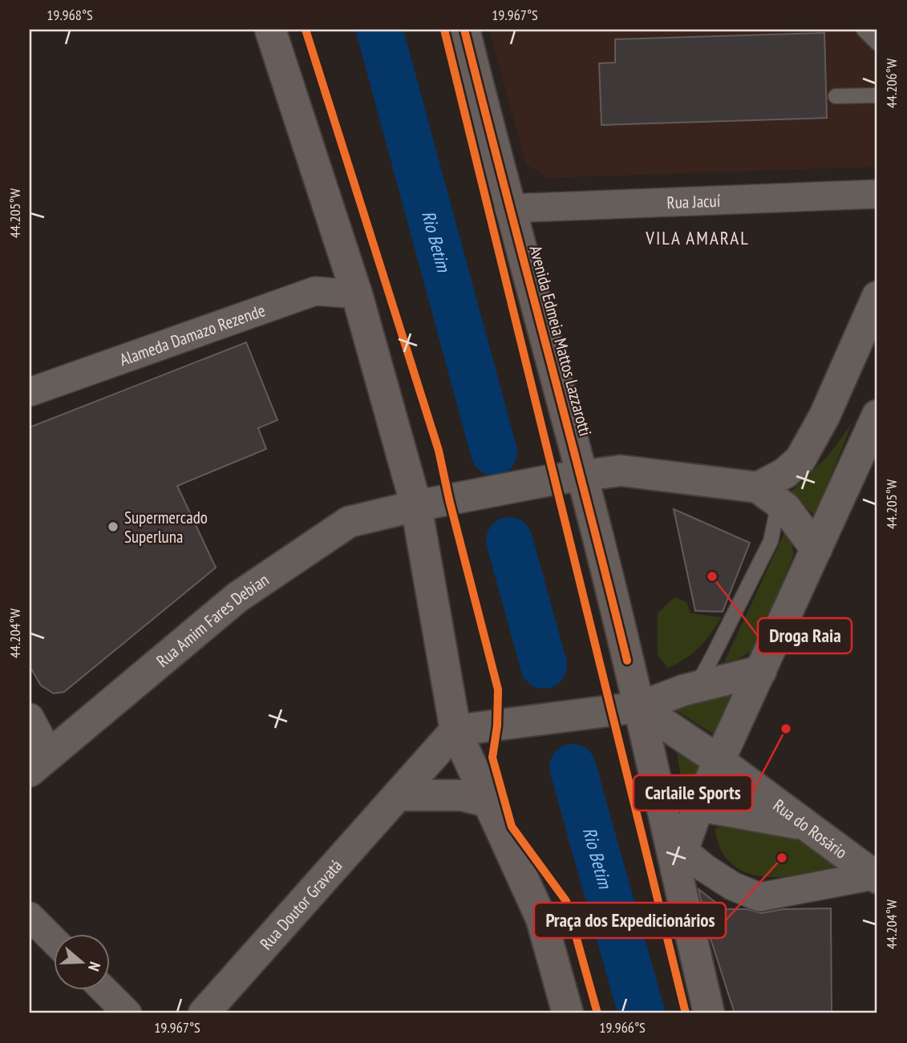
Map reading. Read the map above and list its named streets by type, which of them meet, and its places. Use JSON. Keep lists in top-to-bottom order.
{
  "streets": {
    "main road": ["Avenida Edmeia Mattos Lazzarotti"],
    "street": [
      "Rua Jacuí",
      "Alameda Damazo Rezende",
      "Rua Amim Fares Debian",
      "Rua do Rosário",
      "Rua Doutor Gravatá"
    ]
  },
  "crossings": [
    ["Rua Jacuí", "Avenida Edmeia Mattos Lazzarotti"],
    ["Avenida Edmeia Mattos Lazzarotti", "Rua Amim Fares Debian"],
    ["Avenida Edmeia Mattos Lazzarotti", "Rua do Rosário"]
  ],
  "districts": ["VILA AMARAL"],
  "water": ["Rio Betim"],
  "places": [
    "Supermercado Superluna",
    "Droga Raia",
    "Carlaile Sports",
    "Praça dos Expedicionários"
  ],
  "north": "right",
  "coordinates": [
    "19.968°S",
    "19.967°S",
    "44.206°W",
    "44.205°W",
    "44.204°W",
    "19.966°S"
  ]
}
